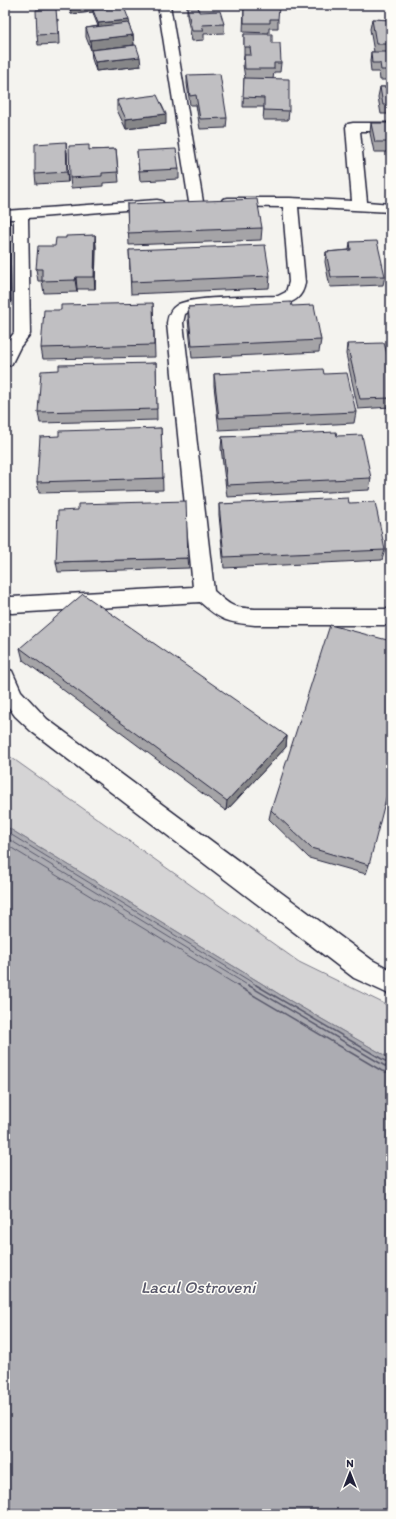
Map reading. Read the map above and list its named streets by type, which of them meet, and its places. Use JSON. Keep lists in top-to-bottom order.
{
  "water": ["Lacul Ostroveni"],
  "north": "top"
}
